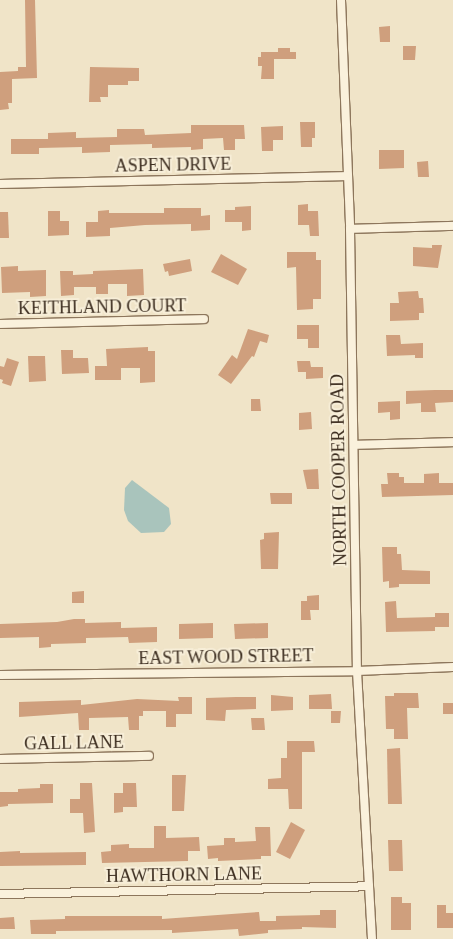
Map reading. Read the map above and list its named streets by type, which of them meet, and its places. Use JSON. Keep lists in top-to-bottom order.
{
  "streets": {
    "street": [
      "ASPEN DRIVE",
      "KEITHLAND COURT",
      "NORTH COOPER ROAD",
      "EAST WOOD STREET",
      "GALL LANE",
      "HAWTHORN LANE"
    ]
  },
  "crossings": [
    ["ASPEN DRIVE", "NORTH COOPER ROAD"],
    ["NORTH COOPER ROAD", "EAST WOOD STREET"],
    ["NORTH COOPER ROAD", "HAWTHORN LANE"]
  ]
}
